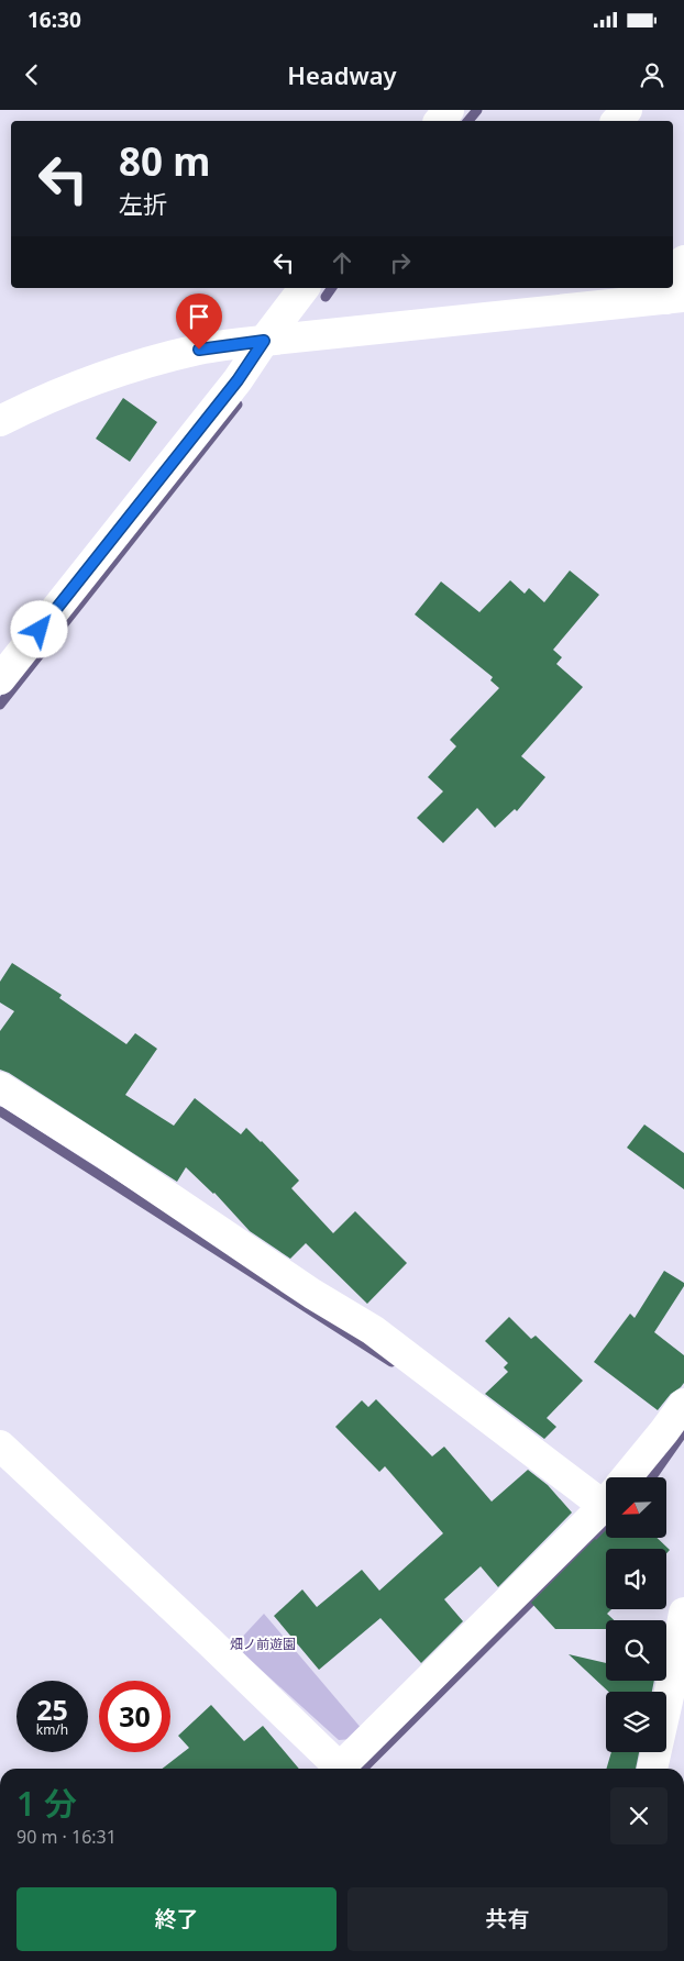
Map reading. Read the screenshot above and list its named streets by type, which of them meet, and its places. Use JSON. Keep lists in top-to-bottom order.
{
  "parks": ["畑ノ前遊園"],
  "north": "bottom left",
  "page": {
    "status": "16:30",
    "header": "Headway",
    "turn": ["80 m", "左折"],
    "speed": "25 km/h",
    "limit": "30",
    "heading": ["1 分", "90 m · 16:31"],
    "buttons": ["終了", "共有"]
  }
}
